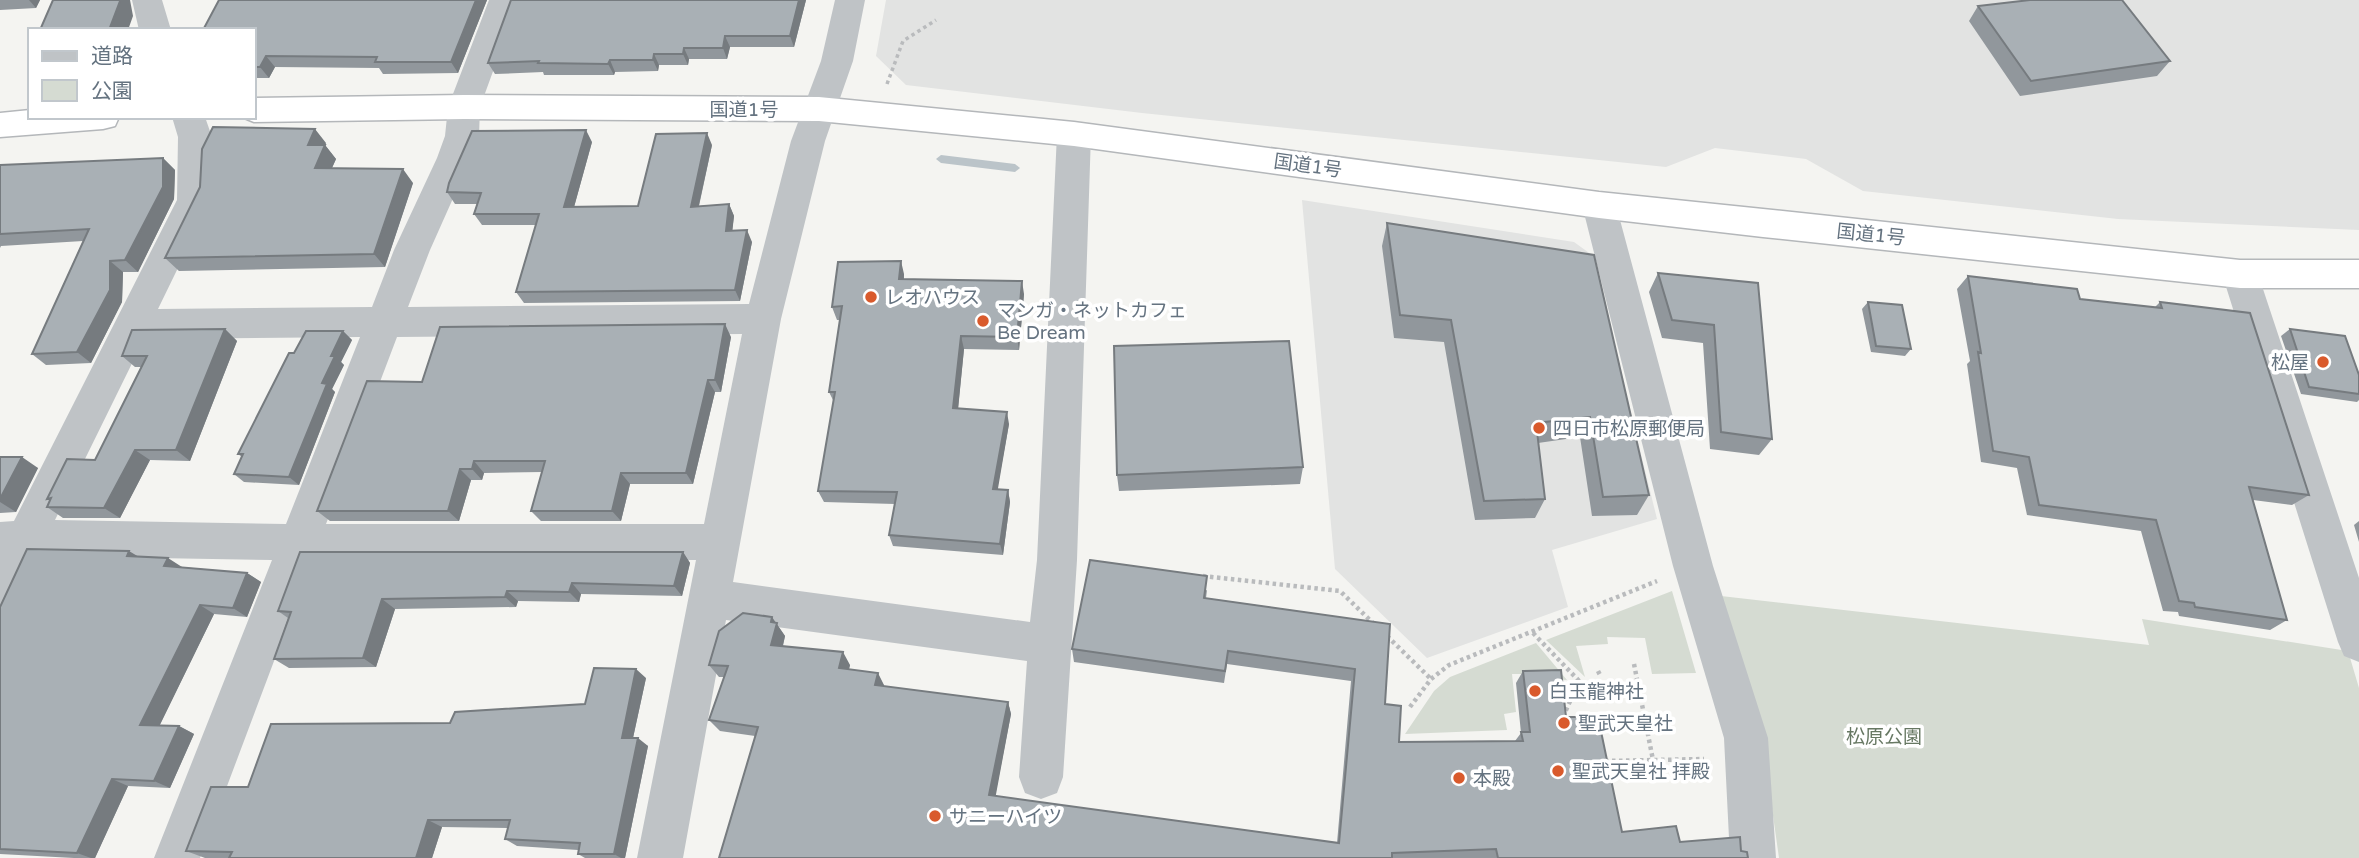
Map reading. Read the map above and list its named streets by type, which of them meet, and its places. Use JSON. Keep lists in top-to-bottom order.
{
  "streets": {
    "highway": ["国道1号"]
  },
  "parks": ["松原公園"],
  "places": [
    "レオハウス",
    "マンガ・ネットカフェ Be Dream",
    "松屋",
    "四日市松原郵便局",
    "白玉龍神社",
    "聖武天皇社",
    "聖武天皇社 拝殿",
    "本殿",
    "サニーハイツ"
  ],
  "legend": ["道路", "公園"]
}
